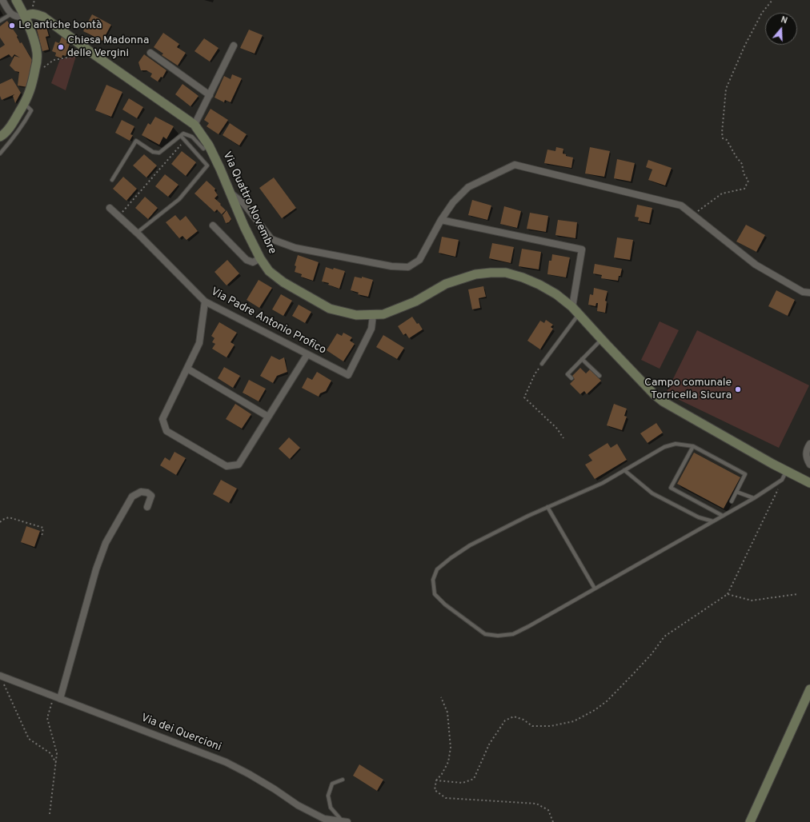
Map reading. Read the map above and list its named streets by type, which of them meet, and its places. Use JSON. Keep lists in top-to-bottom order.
{
  "streets": {
    "main road": ["Via Quattro Novembre"],
    "street": ["Via Padre Antonio Profico", "Via dei Quercioni"]
  },
  "crossings": [
    ["Via Quattro Novembre", "Via Padre Antonio Profico"]
  ],
  "places": ["Le antiche bontà", "Chiesa Madonna delle Vergini", "Campo comunale Torricella Sicura"],
  "north": "top"
}
